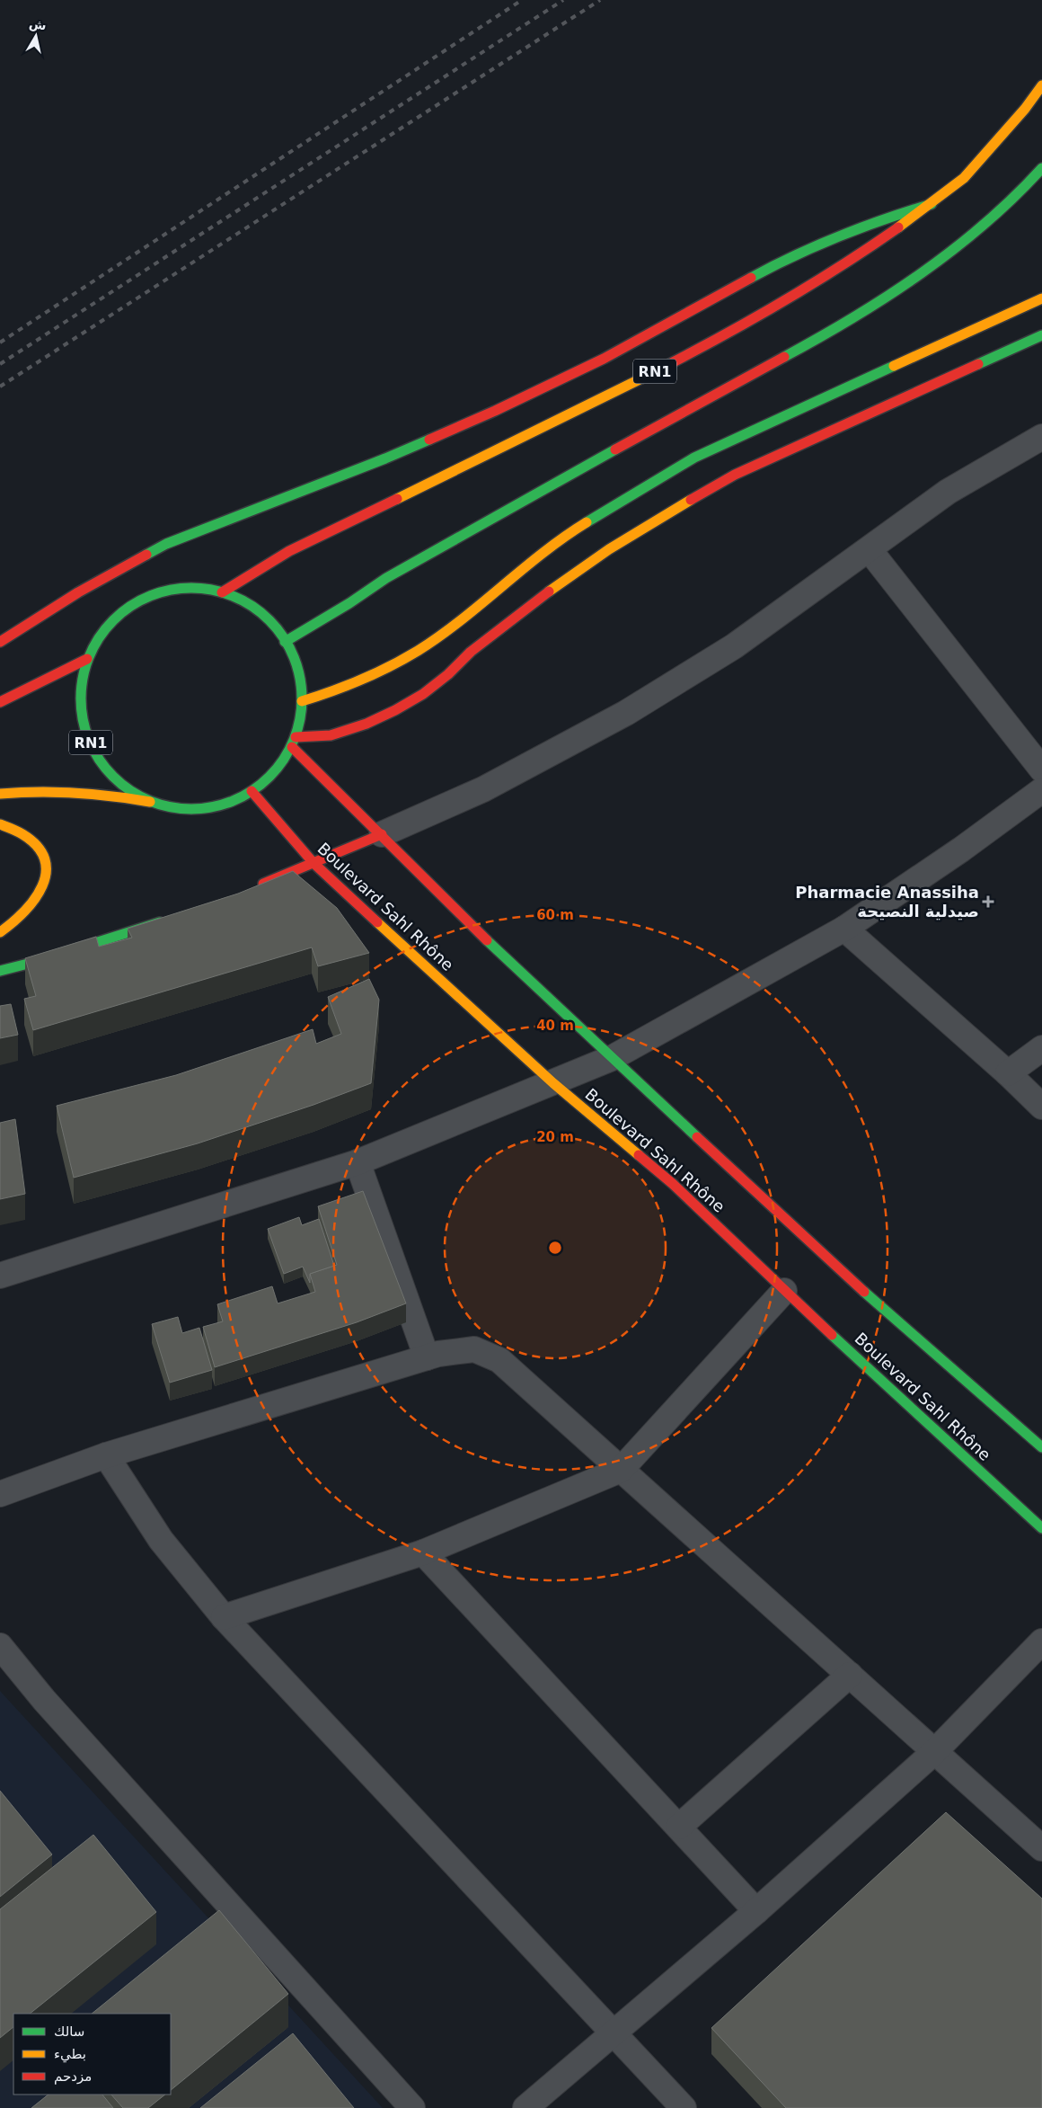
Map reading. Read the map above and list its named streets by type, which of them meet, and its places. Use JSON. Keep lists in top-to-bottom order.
{
  "streets": {
    "main road": ["RN1", "Boulevard Sahl Rhône"]
  },
  "crossings": [
    ["RN1", "Boulevard Sahl Rhône"]
  ],
  "places": {
    "health": ["Pharmacie Anassiha صيدلية النصيحة"]
  },
  "legend": ["سالك", "بطيء", "مزدحم"],
  "north": "top",
  "rings": ["60 m", "40 m", "20 m"]
}
